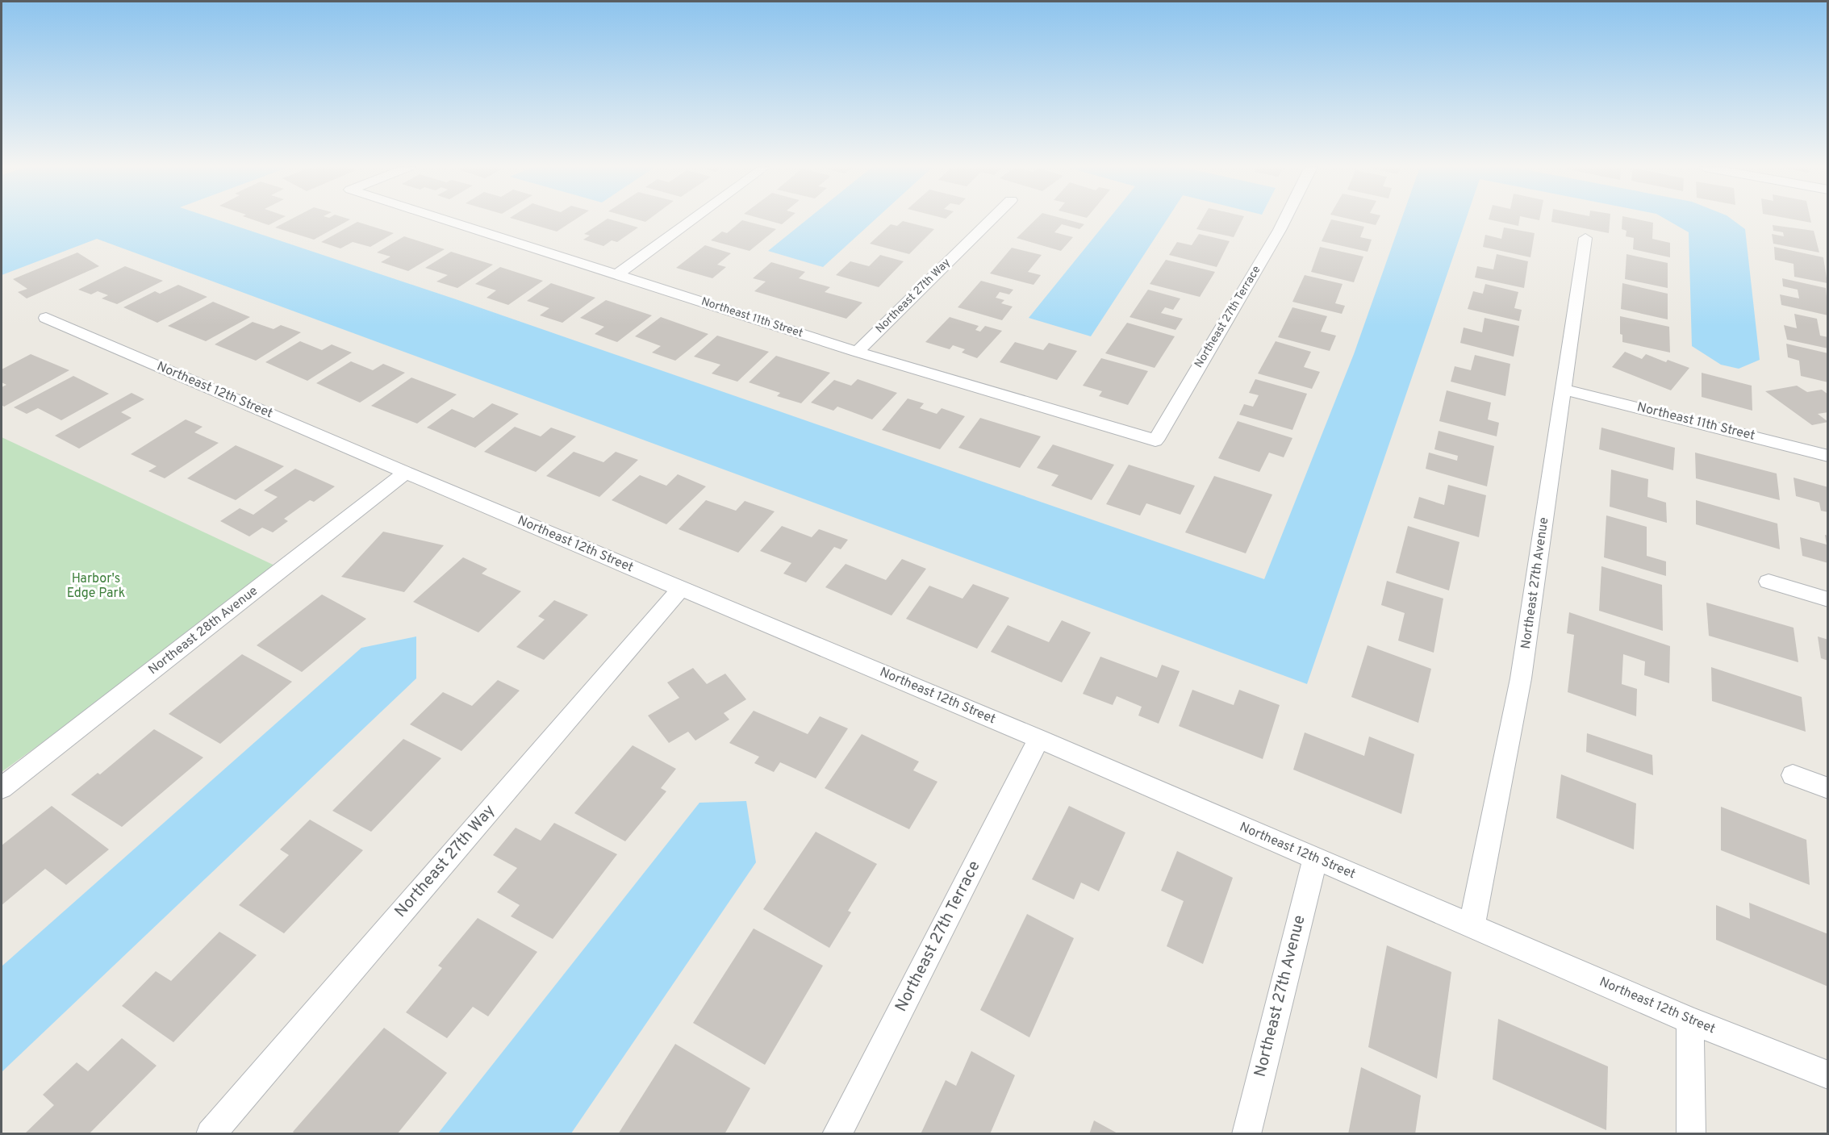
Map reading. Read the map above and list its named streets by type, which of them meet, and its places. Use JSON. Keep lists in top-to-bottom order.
{
  "streets": {
    "street": [
      "Northeast 27th Way",
      "Northeast 27th Terrace",
      "Northeast 11th Street",
      "Northeast 12th Street",
      "Northeast 27th Avenue",
      "Northeast 28th Avenue"
    ]
  },
  "crossings": [
    ["Northeast 27th Way", "Northeast 11th Street"],
    ["Northeast 27th Way", "Northeast 12th Street"],
    ["Northeast 27th Terrace", "Northeast 11th Street"],
    ["Northeast 27th Terrace", "Northeast 12th Street"],
    ["Northeast 11th Street", "Northeast 27th Avenue"],
    ["Northeast 12th Street", "Northeast 27th Avenue"],
    ["Northeast 12th Street", "Northeast 28th Avenue"]
  ],
  "parks": ["Harbor's Edge Park"]
}
